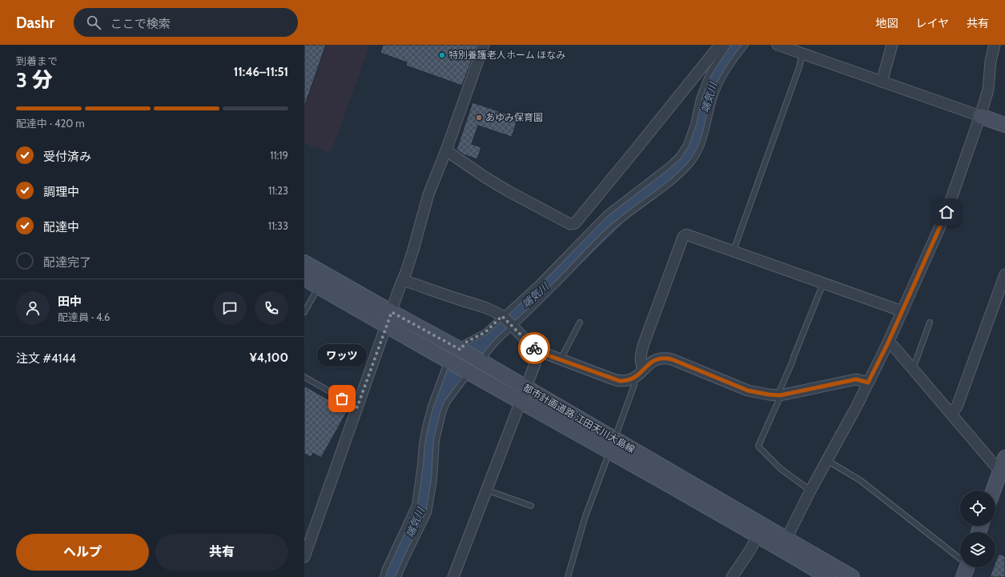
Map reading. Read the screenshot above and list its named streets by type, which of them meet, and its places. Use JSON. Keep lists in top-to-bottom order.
{
  "streets": {
    "street": ["都市計画道路 江田天川大島線"]
  },
  "water": ["端気川"],
  "places": ["特別養護老人ホーム ほなみ", "あゆみ保育園", "ワッツ"],
  "page": {
    "header": "Dashr",
    "search": "ここで検索",
    "nav": ["地図", "レイヤ", "共有"],
    "heading": ["3 分", "到着まで", "11:46–11:51"],
    "panel": [
      "田中",
      "配達員 · 4.6",
      "注文 #4144",
      "¥4,100"
    ],
    "bar": "配達中 · 420 m",
    "list": [
      ["受付済み", "11:19"],
      ["調理中", "11:23"],
      ["配達中", "11:33"],
      "配達完了"
    ],
    "bubble": "ワッツ",
    "buttons": ["ヘルプ", "共有"]
  }
}
